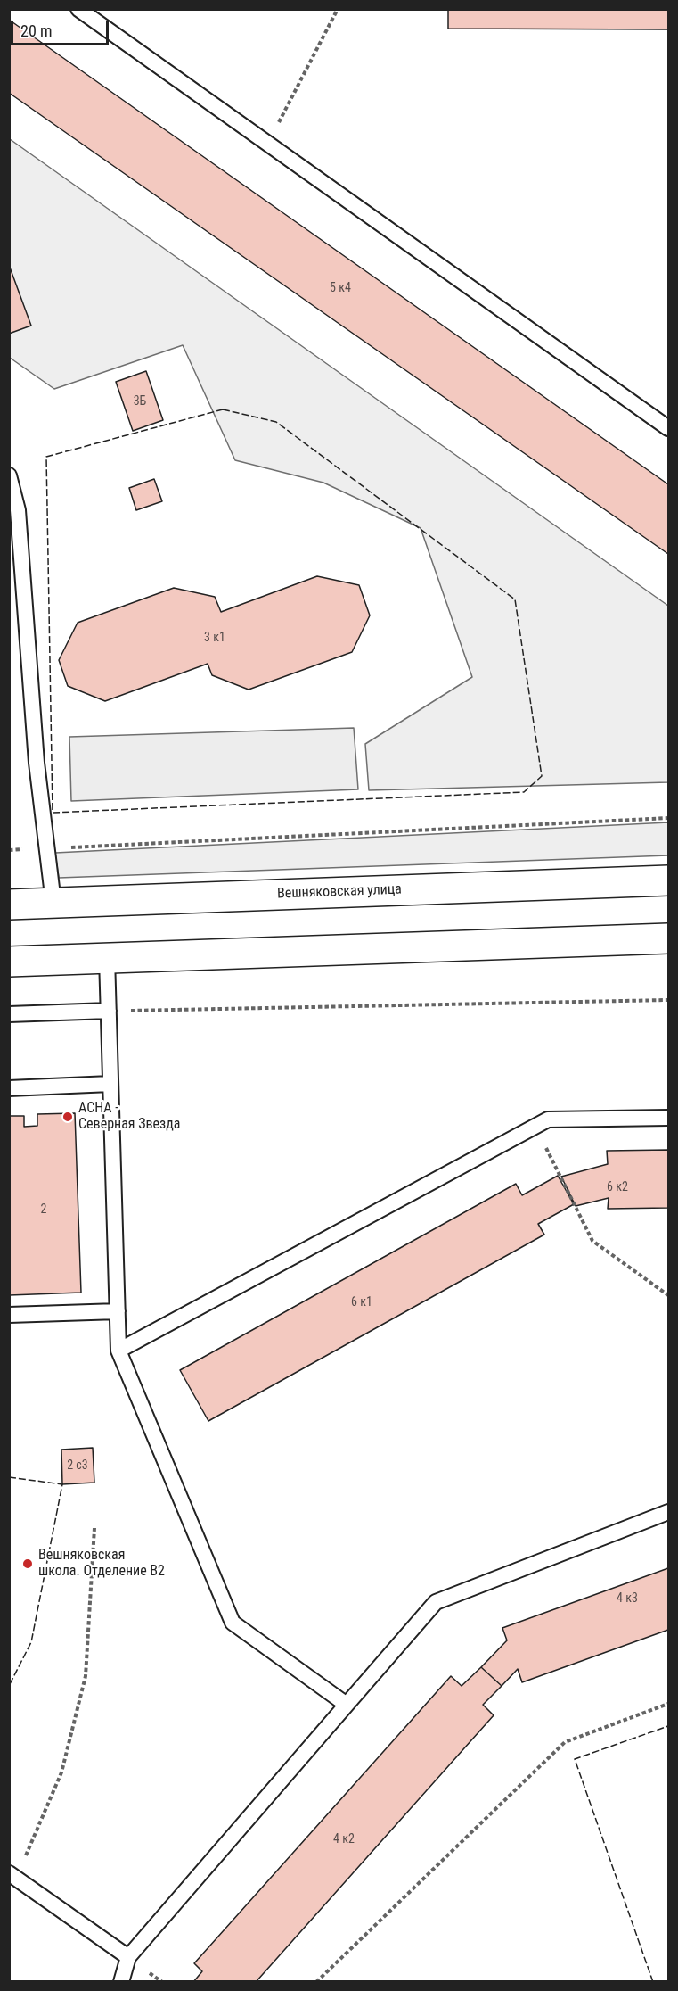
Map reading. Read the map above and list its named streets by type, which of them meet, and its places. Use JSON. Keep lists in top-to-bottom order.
{
  "streets": {
    "main road": ["Вешняковская улица"]
  },
  "places": ["АСНА - Северная Звезда", "Вешняковская школа. Отделение В2"],
  "house_numbers": [
    "5 к4",
    "3Б",
    "3 к1",
    "6 к2",
    "2",
    "6 к1",
    "2 с3",
    "4 к3",
    "4 к2"
  ],
  "scale_bar": "20 m"
}
